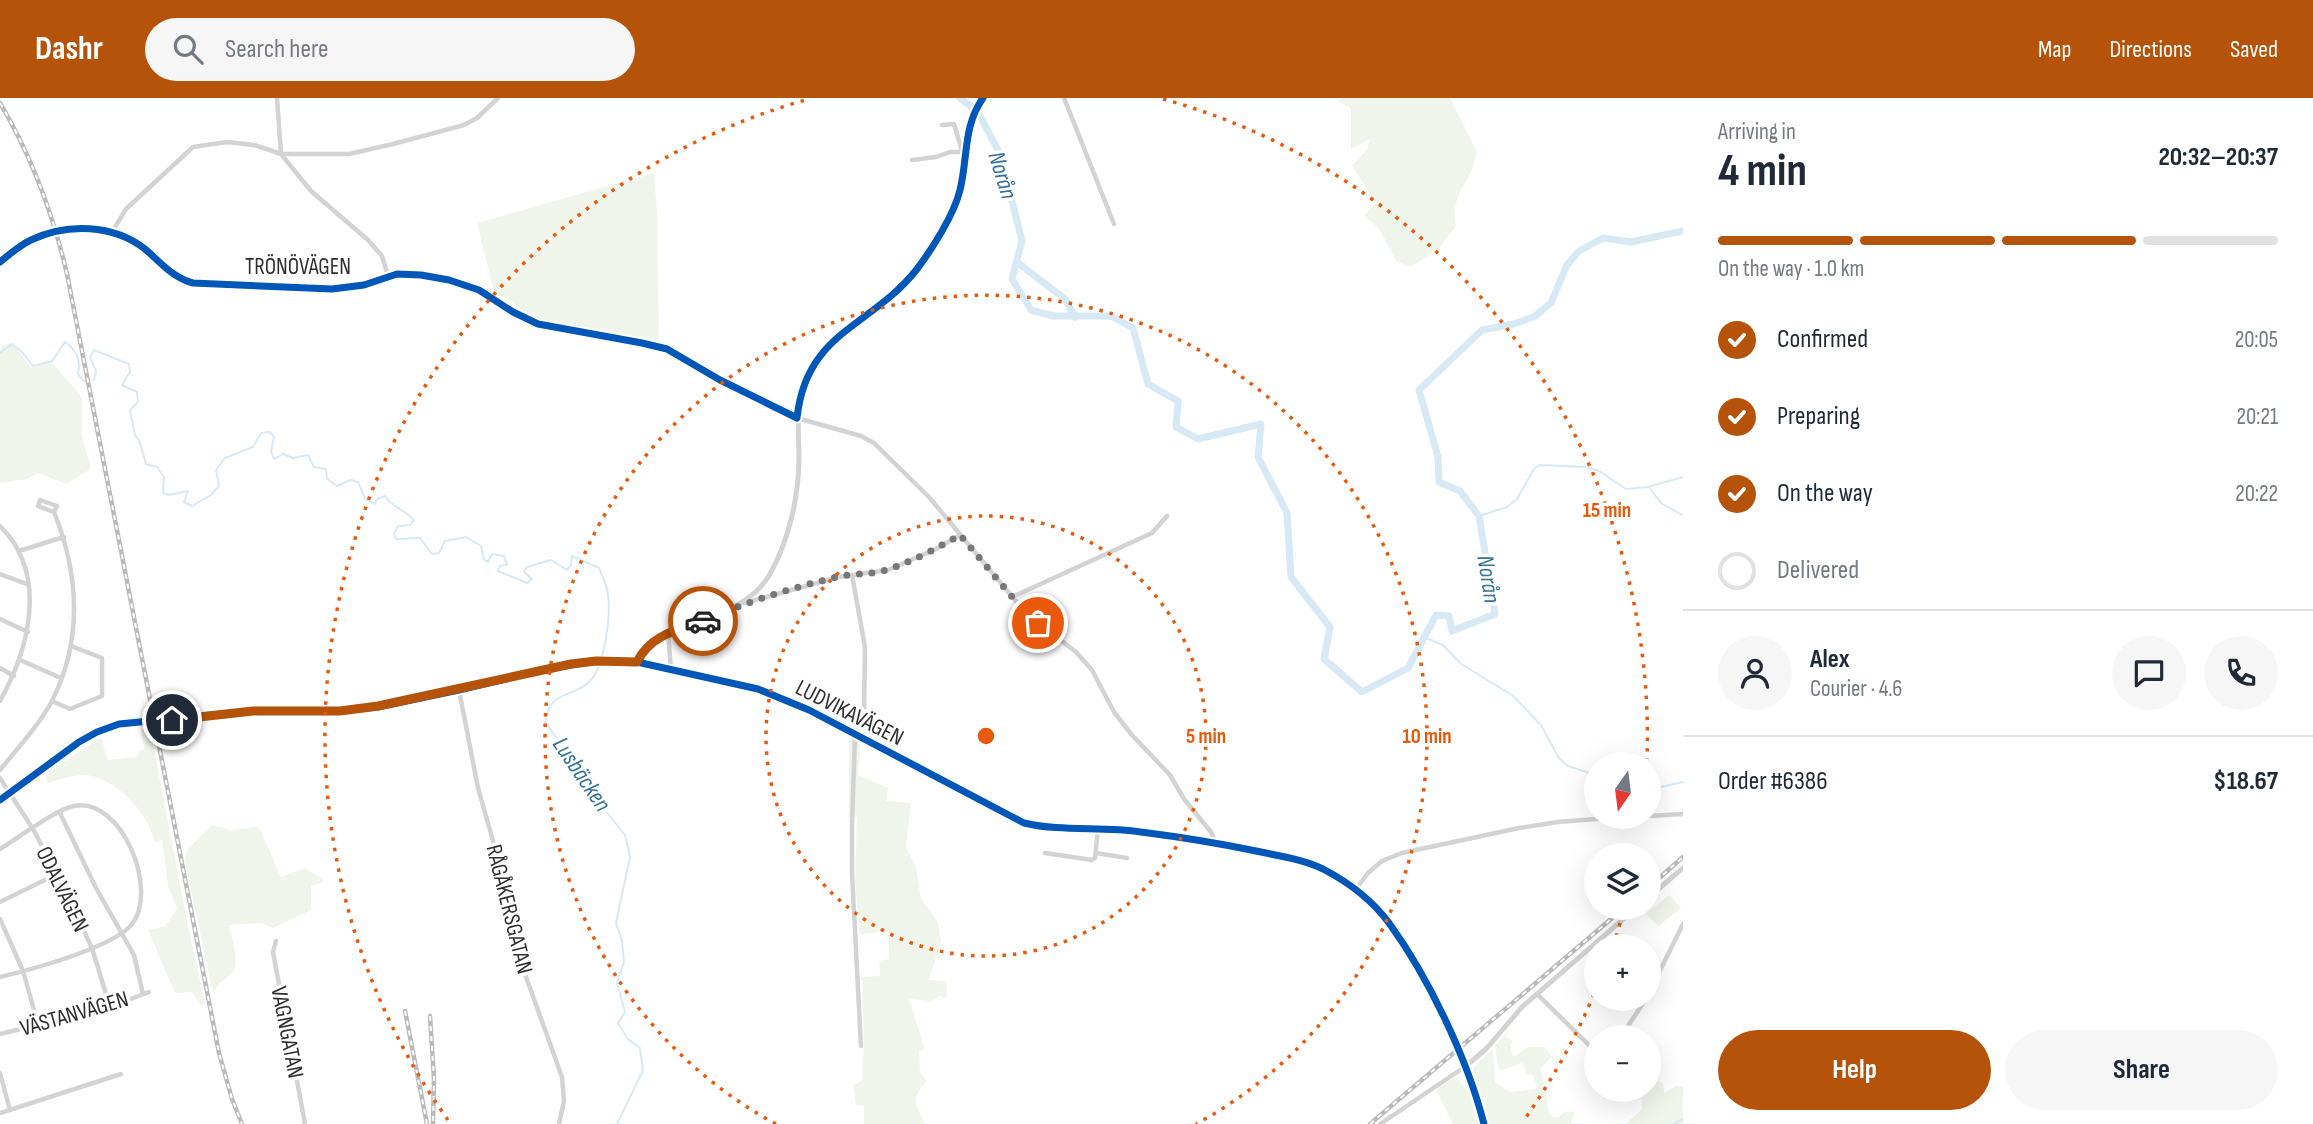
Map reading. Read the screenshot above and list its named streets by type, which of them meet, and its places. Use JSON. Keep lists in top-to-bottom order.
{
  "streets": {
    "street": [
      "TRÖNÖVÄGEN",
      "LUDVIKAVÄGEN",
      "ODALVÄGEN",
      "RÅGÅKERSGATAN",
      "VÄSTANVÄGEN",
      "VAGNGATAN"
    ]
  },
  "crossings": [
    ["TRÖNÖVÄGEN", "LUDVIKAVÄGEN"],
    ["LUDVIKAVÄGEN", "ODALVÄGEN"],
    ["LUDVIKAVÄGEN", "RÅGÅKERSGATAN"],
    ["ODALVÄGEN", "VÄSTANVÄGEN"]
  ],
  "water": ["Norån", "Lusbäcken"],
  "north": "bottom",
  "page": {
    "header": "Dashr",
    "search": "Search here",
    "nav": ["Map", "Directions", "Saved"],
    "heading": ["4 min", "Arriving in", "20:32–20:37"],
    "panel": [
      "Alex",
      "Courier · 4.6",
      "Order #6386",
      "$18.67"
    ],
    "bar": "On the way · 1.0 km",
    "list": [
      ["Confirmed", "20:05"],
      ["Preparing", "20:21"],
      ["On the way", "20:22"],
      "Delivered"
    ],
    "map_buttons": ["+", "−"],
    "buttons": ["Help", "Share"]
  },
  "rings": ["15 min", "5 min", "10 min"]
}
